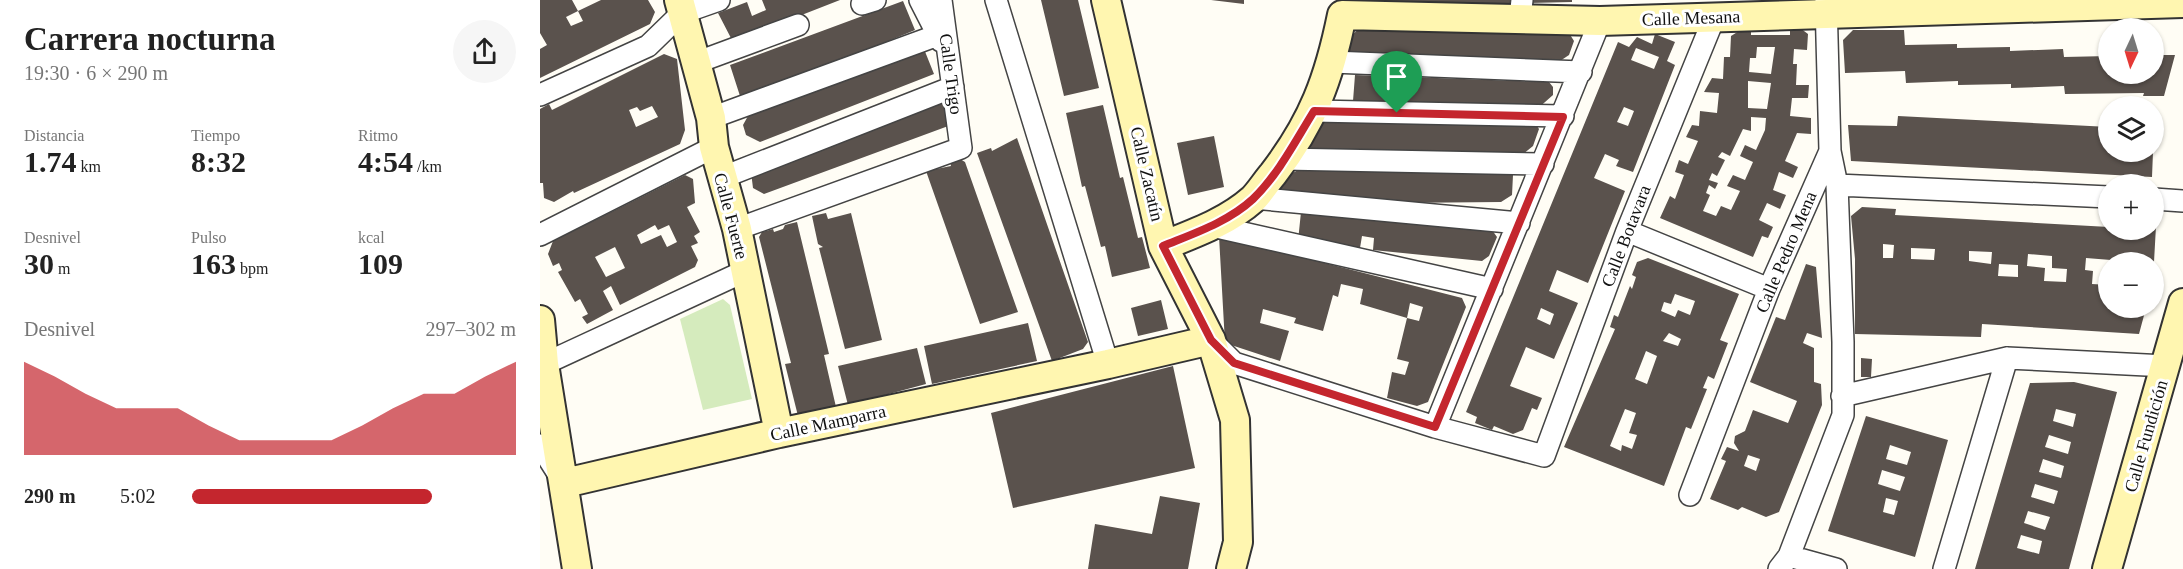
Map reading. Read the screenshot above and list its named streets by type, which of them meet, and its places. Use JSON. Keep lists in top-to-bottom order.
{
  "streets": {
    "street": [
      "Calle Mesana",
      "Calle Trigo",
      "Calle Zacatín",
      "Calle Fuerte",
      "Calle Botavara",
      "Calle Pedro Mena",
      "Calle Mamparra",
      "Calle Fundición"
    ]
  },
  "crossings": [
    ["Calle Mesana", "Calle Botavara"],
    ["Calle Mesana", "Calle Pedro Mena"],
    ["Calle Trigo", "Calle Fuerte"],
    ["Calle Zacatín", "Calle Mamparra"],
    ["Calle Fuerte", "Calle Mamparra"]
  ],
  "north": "bottom",
  "page": {
    "heading": ["Carrera nocturna", "19:30 · 6 × 290 m"],
    "map_buttons": ["+", "−"],
    "stats": [
      ["Distancia", "1.74 km"],
      ["Tiempo", "8:32"],
      ["Ritmo", "4:54 /km"],
      ["Desnivel", "30 m"],
      ["Pulso", "163 bpm"],
      ["kcal", "109"]
    ],
    "chart": ["Desnivel", "297–302 m"],
    "list": [
      {
        "name": "290 m",
        "note": "5:02"
      }
    ]
  }
}
